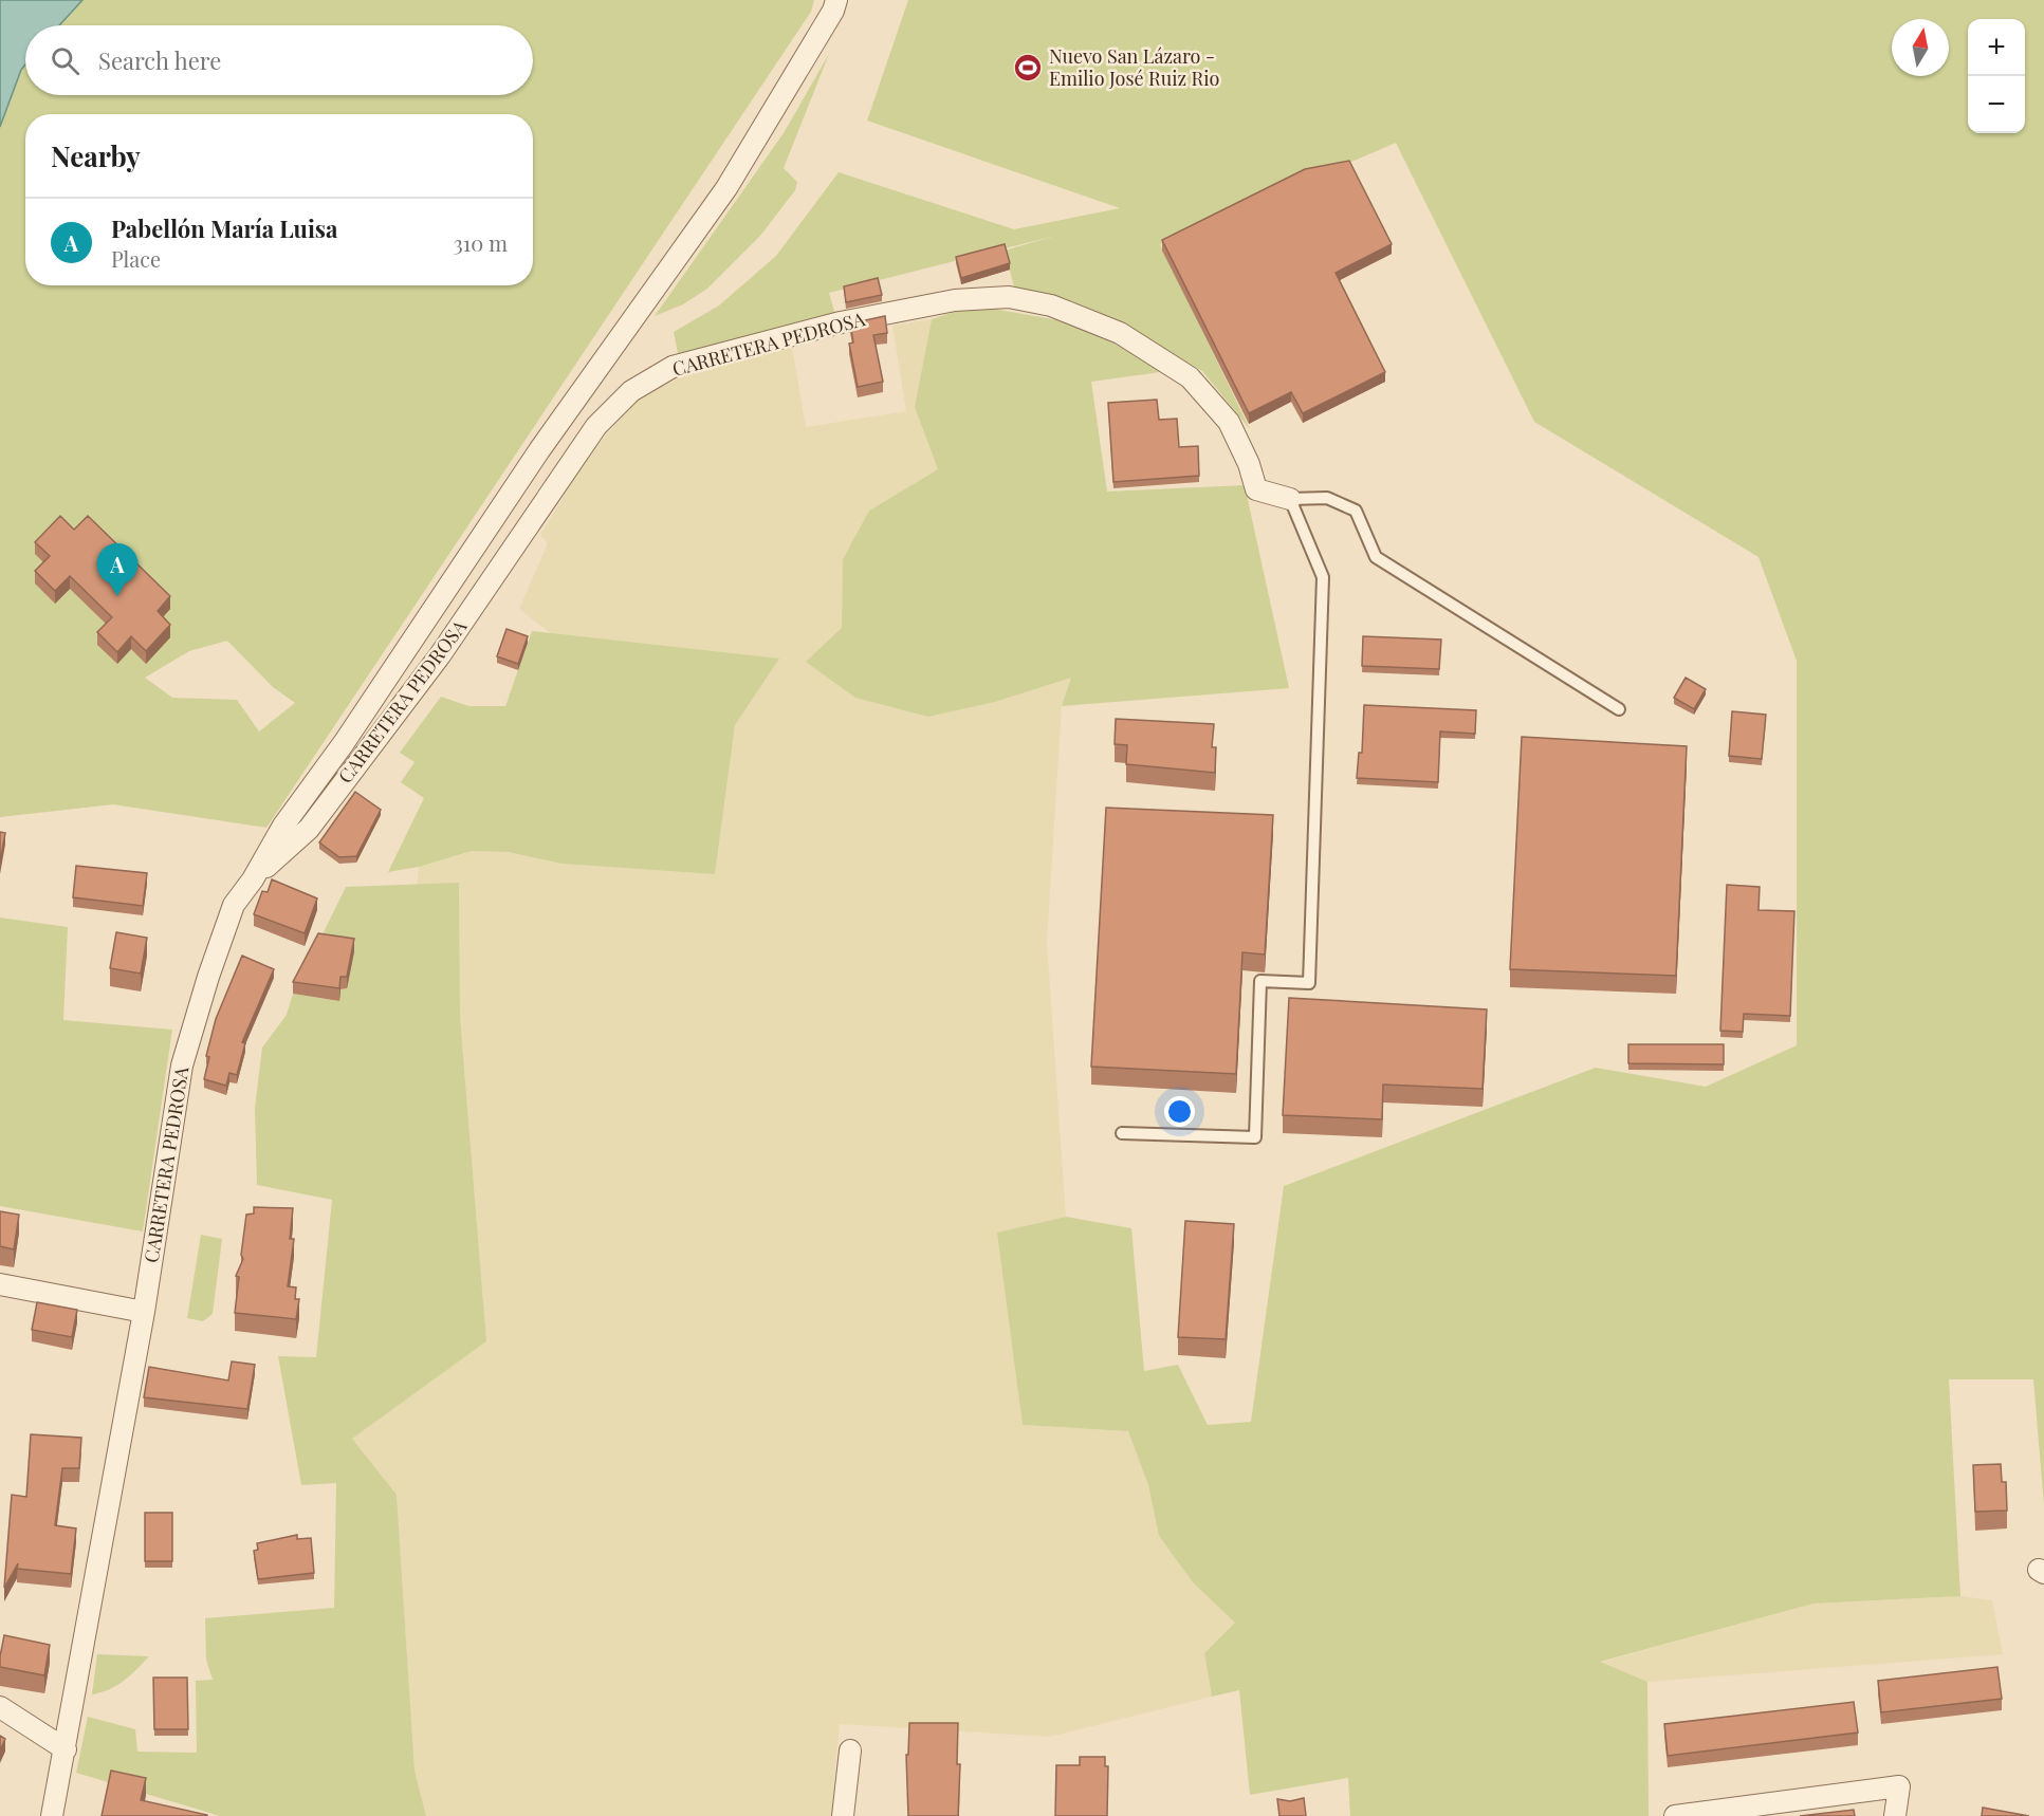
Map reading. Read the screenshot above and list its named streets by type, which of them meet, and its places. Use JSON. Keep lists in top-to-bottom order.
{
  "streets": {
    "street": ["CARRETERA PEDROSA"]
  },
  "places": {
    "sports": ["Nuevo San Lázaro - Emilio José Ruiz Rio"]
  },
  "north": "top",
  "page": {
    "map_buttons": ["+", "−"],
    "search": "Search here",
    "heading": "Nearby",
    "list": [
      {
        "mark": "A",
        "name": "Pabellón María Luisa",
        "note": "Place",
        "value": "310 m"
      }
    ],
    "pins": "A"
  }
}
